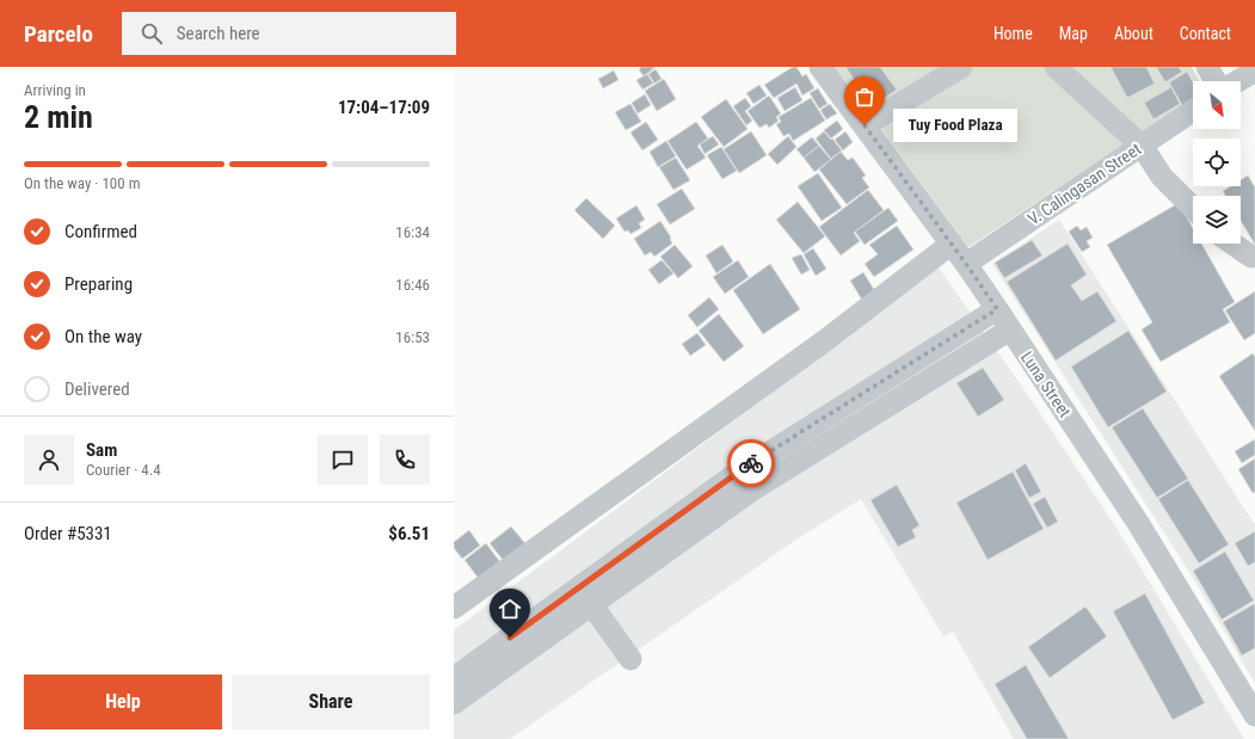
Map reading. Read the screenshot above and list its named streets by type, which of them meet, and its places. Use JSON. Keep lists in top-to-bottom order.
{
  "streets": {
    "street": ["V. Calingasan Street", "Luna Street"]
  },
  "crossings": [
    ["V. Calingasan Street", "Luna Street"]
  ],
  "places": ["Tuy Food Plaza"],
  "north": "bottom right",
  "page": {
    "header": "Parcelo",
    "search": "Search here",
    "nav": [
      "Home",
      "Map",
      "About",
      "Contact"
    ],
    "heading": ["2 min", "Arriving in", "17:04–17:09"],
    "panel": [
      "Sam",
      "Courier · 4.4",
      "Order #5331",
      "$6.51"
    ],
    "bubble": "Tuy Food Plaza",
    "bar": "On the way · 100 m",
    "list": [
      ["Confirmed", "16:34"],
      ["Preparing", "16:46"],
      ["On the way", "16:53"],
      "Delivered"
    ],
    "buttons": ["Help", "Share"]
  }
}
